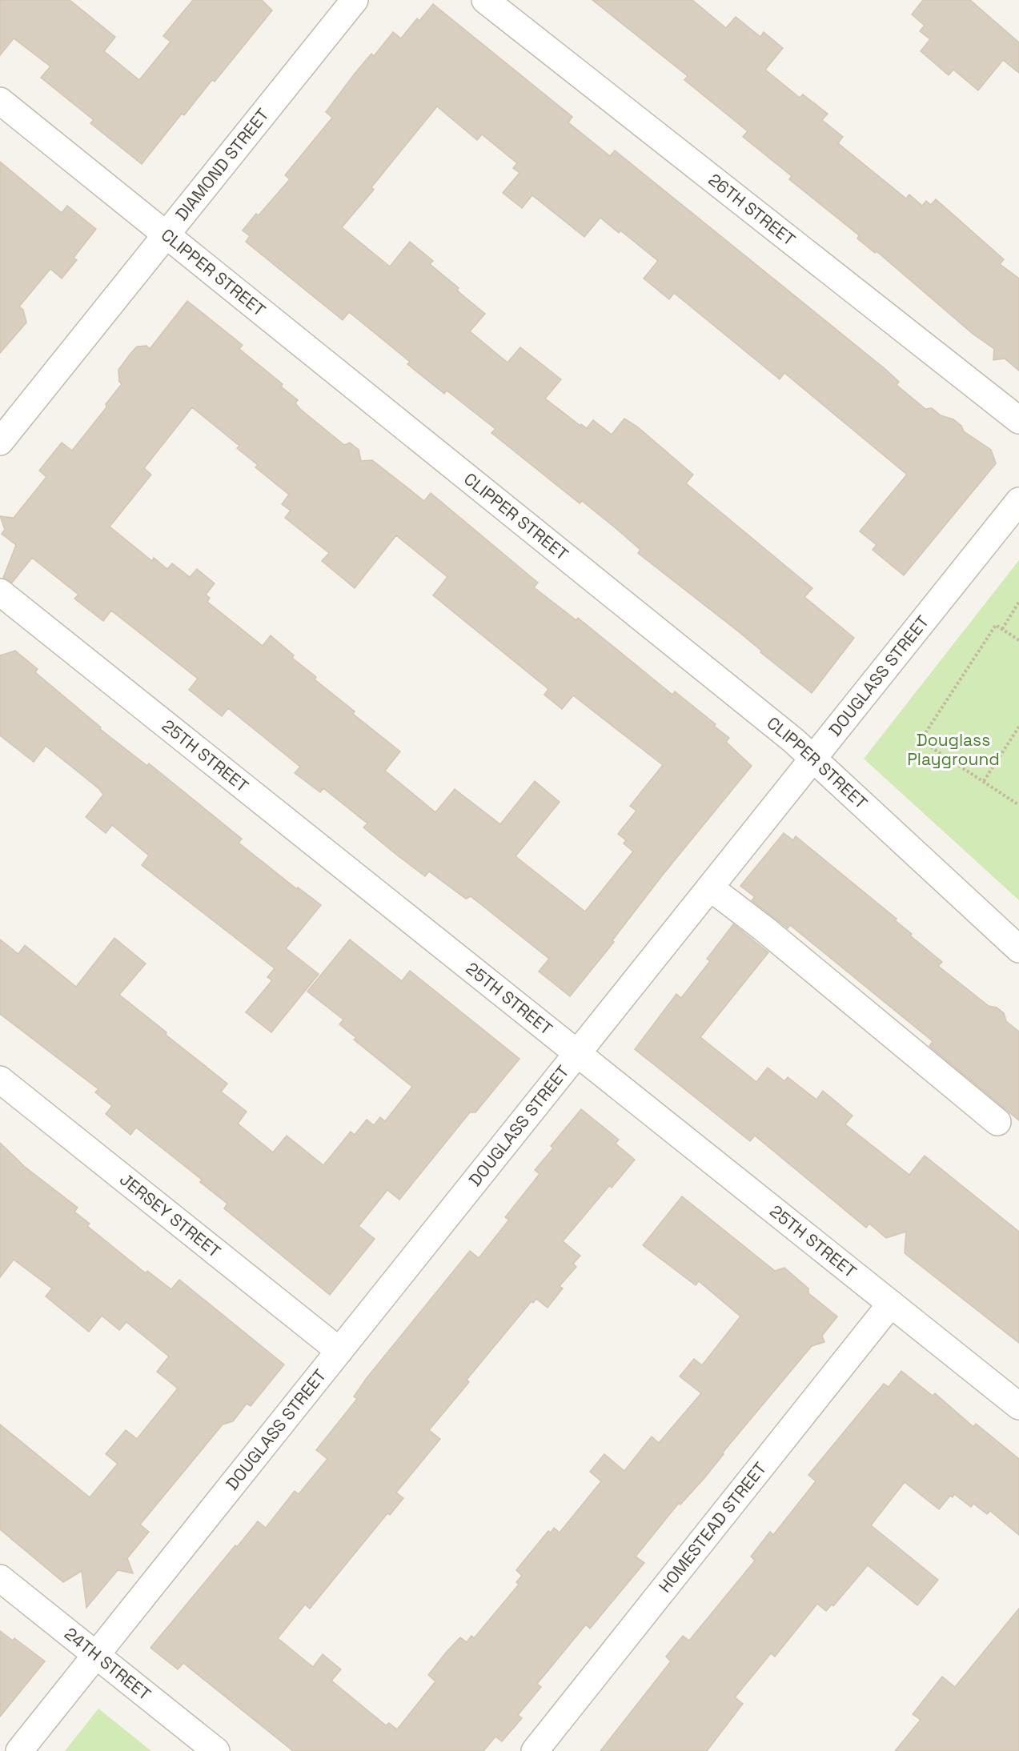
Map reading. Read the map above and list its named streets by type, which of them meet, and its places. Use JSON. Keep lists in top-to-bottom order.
{
  "streets": {
    "street": [
      "DIAMOND STREET",
      "26TH STREET",
      "CLIPPER STREET",
      "DOUGLASS STREET",
      "25TH STREET",
      "JERSEY STREET",
      "HOMESTEAD STREET",
      "24TH STREET"
    ]
  },
  "crossings": [
    ["DIAMOND STREET", "CLIPPER STREET"],
    ["CLIPPER STREET", "DOUGLASS STREET"],
    ["DOUGLASS STREET", "25TH STREET"],
    ["DOUGLASS STREET", "JERSEY STREET"],
    ["DOUGLASS STREET", "24TH STREET"],
    ["25TH STREET", "HOMESTEAD STREET"]
  ],
  "parks": ["Douglass Playground"]
}
